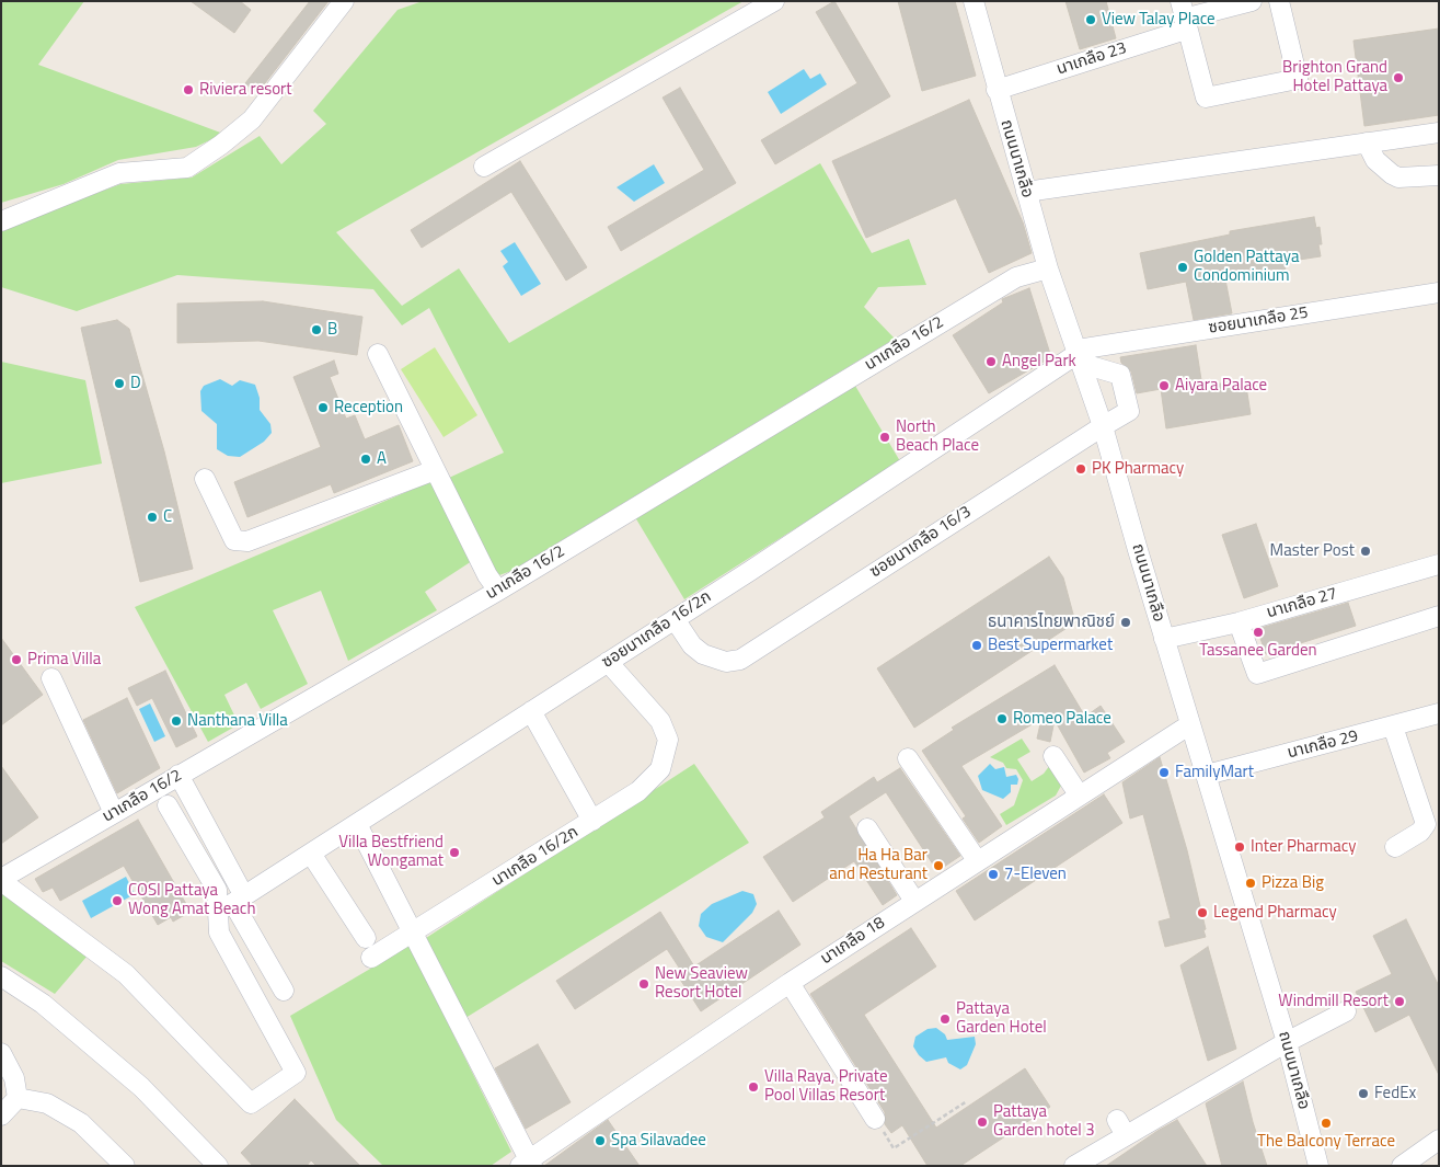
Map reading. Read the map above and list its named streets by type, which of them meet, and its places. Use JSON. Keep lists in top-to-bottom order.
{
  "streets": {
    "street": [
      "นาเกลือ 23",
      "ถนนนาเกลือ",
      "ซอยนาเกลือ 25",
      "นาเกลือ 16/2",
      "ซอยนาเกลือ 16/3",
      "นาเกลือ 27",
      "ซอยนาเกลือ 16/2ก",
      "นาเกลือ 29",
      "นาเกลือ 16/2ก",
      "นาเกลือ 18"
    ]
  },
  "crossings": [
    ["นาเกลือ 23", "ถนนนาเกลือ"],
    ["ถนนนาเกลือ", "ซอยนาเกลือ 25"],
    ["ถนนนาเกลือ", "นาเกลือ 16/2"],
    ["ถนนนาเกลือ", "ซอยนาเกลือ 16/3"],
    ["ถนนนาเกลือ", "นาเกลือ 27"],
    ["ถนนนาเกลือ", "ซอยนาเกลือ 16/2ก"],
    ["ถนนนาเกลือ", "นาเกลือ 29"],
    ["ถนนนาเกลือ", "นาเกลือ 18"],
    ["ซอยนาเกลือ 25", "ซอยนาเกลือ 16/3"],
    ["ซอยนาเกลือ 25", "ซอยนาเกลือ 16/2ก"],
    ["ซอยนาเกลือ 16/3", "ซอยนาเกลือ 16/2ก"],
    ["ซอยนาเกลือ 16/2ก", "นาเกลือ 16/2ก"]
  ],
  "places": [
    "View Talay Place",
    "Brighton Grand Hotel Pattaya",
    "Riviera resort",
    "Golden Pattaya Condominium",
    "B",
    "Angel Park",
    "D",
    "Aiyara Palace",
    "Reception",
    "North Beach Place",
    "A",
    "PK Pharmacy",
    "C",
    "Master Post",
    "ธนาคารไทยพาณิชย์",
    "Tassanee Garden",
    "Best Supermarket",
    "Prima Villa",
    "Romeo Palace",
    "Nanthana Villa",
    "FamilyMart",
    "Inter Pharmacy",
    "Villa Bestfriend Wongamat",
    "Ha Ha Bar and Resturant",
    "7-Eleven",
    "Pizza Big",
    "COSI Pattaya Wong Amat Beach",
    "Legend Pharmacy",
    "New Seaview Resort Hotel",
    "Windmill Resort",
    "Pattaya Garden Hotel",
    "Villa Raya, Private Pool Villas Resort",
    "FedEx",
    "Pattaya Garden hotel 3",
    "The Balcony Terrace",
    "Spa Silavadee"
  ]
}
